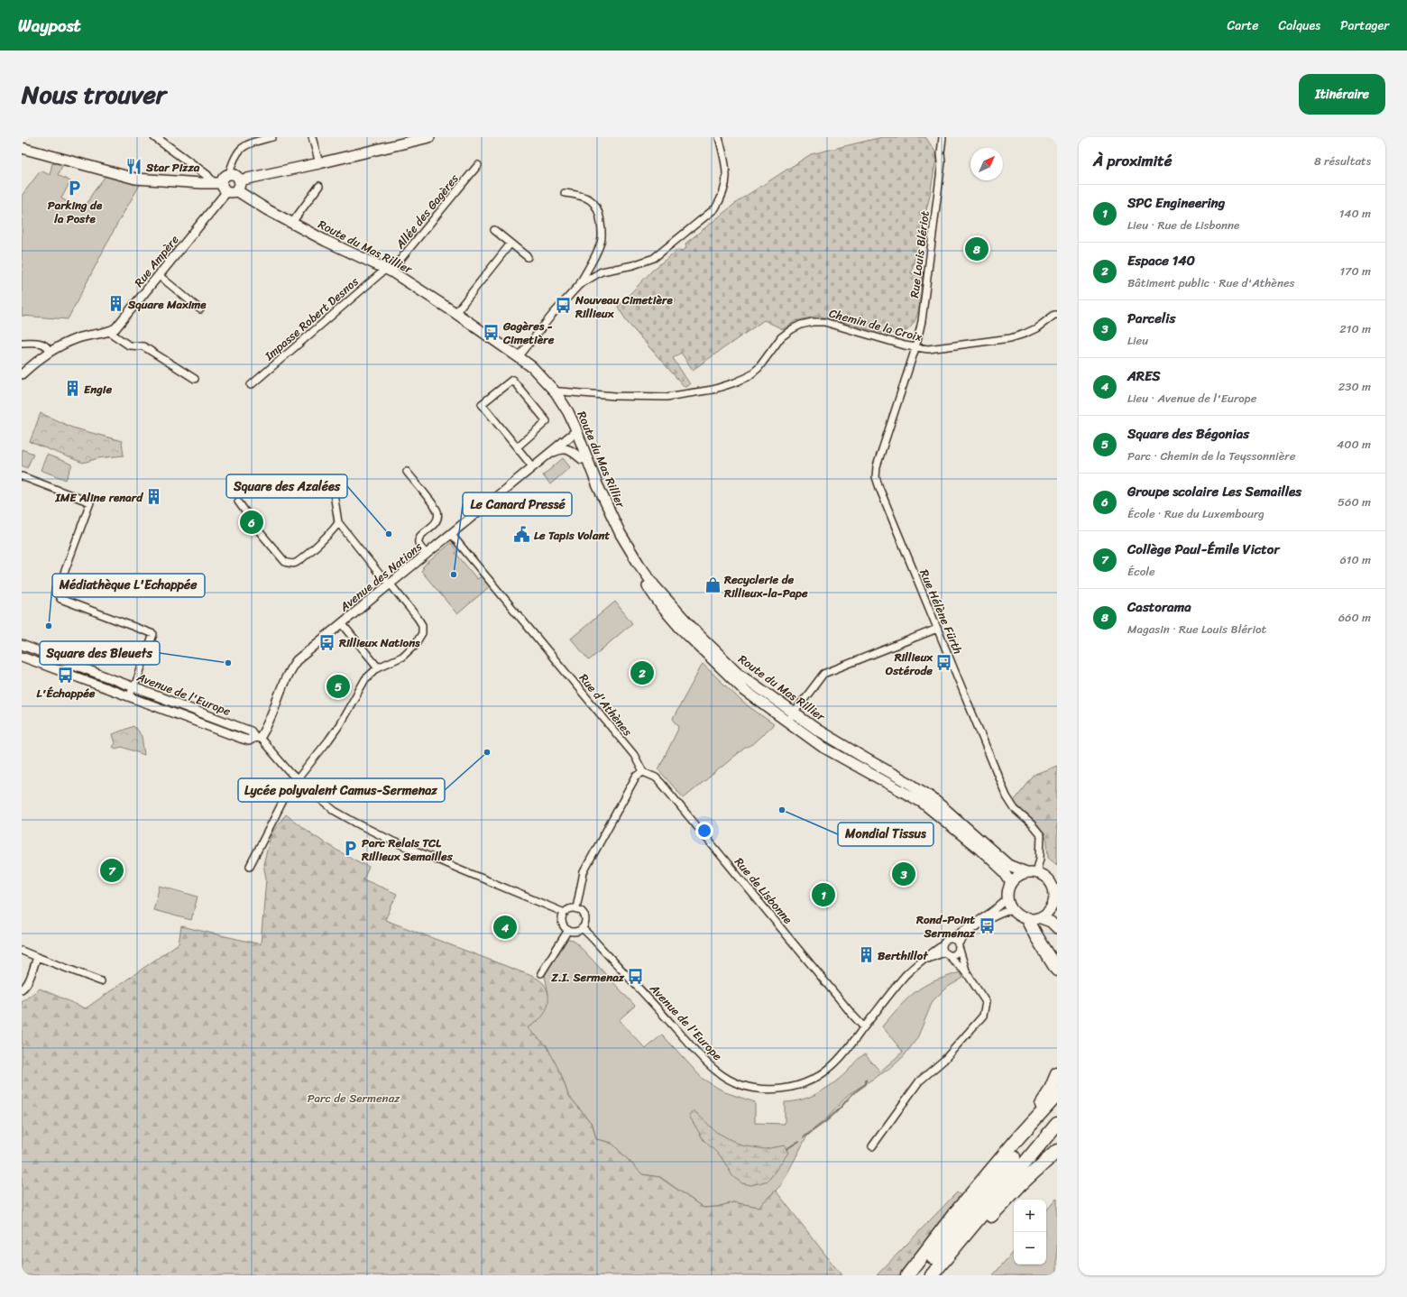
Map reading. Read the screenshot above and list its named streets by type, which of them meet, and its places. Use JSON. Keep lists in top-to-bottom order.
{
  "streets": {
    "main road": ["Route du Mas Rillier"],
    "street": [
      "Allée des Gagères",
      "Rue Louis Blériot",
      "Rue Ampère",
      "Impasse Robert Desnos",
      "Chemin de la Croix",
      "Avenue des Nations",
      "Rue Hélène Fürth",
      "Avenue de l'Europe",
      "Rue d'Athènes",
      "Rue de Lisbonne"
    ]
  },
  "crossings": [
    ["Allée des Gagères", "Route du Mas Rillier"],
    ["Allée des Gagères", "Impasse Robert Desnos"],
    ["Route du Mas Rillier", "Rue Ampère"],
    ["Route du Mas Rillier", "Impasse Robert Desnos"],
    ["Route du Mas Rillier", "Chemin de la Croix"],
    ["Route du Mas Rillier", "Avenue des Nations"],
    ["Route du Mas Rillier", "Rue Hélène Fürth"],
    ["Rue Louis Blériot", "Chemin de la Croix"],
    ["Rue Louis Blériot", "Rue Hélène Fürth"],
    ["Chemin de la Croix", "Rue Hélène Fürth"],
    ["Avenue des Nations", "Avenue de l'Europe"],
    ["Avenue des Nations", "Rue d'Athènes"],
    ["Avenue de l'Europe", "Rue de Lisbonne"],
    ["Rue d'Athènes", "Rue de Lisbonne"]
  ],
  "parks": ["Parc de Sermenaz"],
  "places": {
    "restaurant": ["Star Pizza"],
    "parking": ["Parking de la Poste", "Parc Relais TCL Rillieux Semailles"],
    "building": [
      "Square Maxime",
      "Engie",
      "IME Aline renard",
      "Berthillot"
    ],
    "bus stop": [
      "Nouveau Cimetière Rillieux",
      "Gagères - Cimetière",
      "Rillieux Nations",
      "Rillieux Ostérode",
      "L'Échappée",
      "Rond-Point Sermenaz",
      "Z.I. Sermenaz"
    ],
    "other": [
      "Square des Azalées",
      "Le Canard Pressé",
      "Médiathèque L'Echappée",
      "Square des Bleuets",
      "Lycée polyvalent Camus-Sermenaz",
      "Mondial Tissus"
    ],
    "public building": ["Le Tapis Volant"],
    "shop": ["Recyclerie de Rillieux-la-Pape"]
  },
  "north": "top right",
  "page": {
    "header": "Waypost",
    "nav": ["Carte", "Calques", "Partager"],
    "title": "Nous trouver",
    "buttons": "Itinéraire",
    "heading": ["À proximité", "8 résultats"],
    "list": [
      {
        "mark": "1",
        "name": "SPC Engineering",
        "note": "Lieu · Rue de Lisbonne",
        "value": "140 m"
      },
      {
        "mark": "2",
        "name": "Espace 140",
        "note": "Bâtiment public · Rue d'Athènes",
        "value": "170 m"
      },
      {
        "mark": "3",
        "name": "Parcelis",
        "note": "Lieu",
        "value": "210 m"
      },
      {
        "mark": "4",
        "name": "ARES",
        "note": "Lieu · Avenue de l'Europe",
        "value": "230 m"
      },
      {
        "mark": "5",
        "name": "Square des Bégonias",
        "note": "Parc · Chemin de la Teyssonnière",
        "value": "400 m"
      },
      {
        "mark": "6",
        "name": "Groupe scolaire Les Semailles",
        "note": "École · Rue du Luxembourg",
        "value": "560 m"
      },
      {
        "mark": "7",
        "name": "Collège Paul-Émile Victor",
        "note": "École",
        "value": "610 m"
      },
      {
        "mark": "8",
        "name": "Castorama",
        "note": "Magasin · Rue Louis Blériot",
        "value": "660 m"
      }
    ],
    "pins": [
      "8",
      "6",
      "2",
      "5",
      "7",
      "3",
      "1",
      "4"
    ],
    "map_buttons": ["+", "−"]
  }
}
